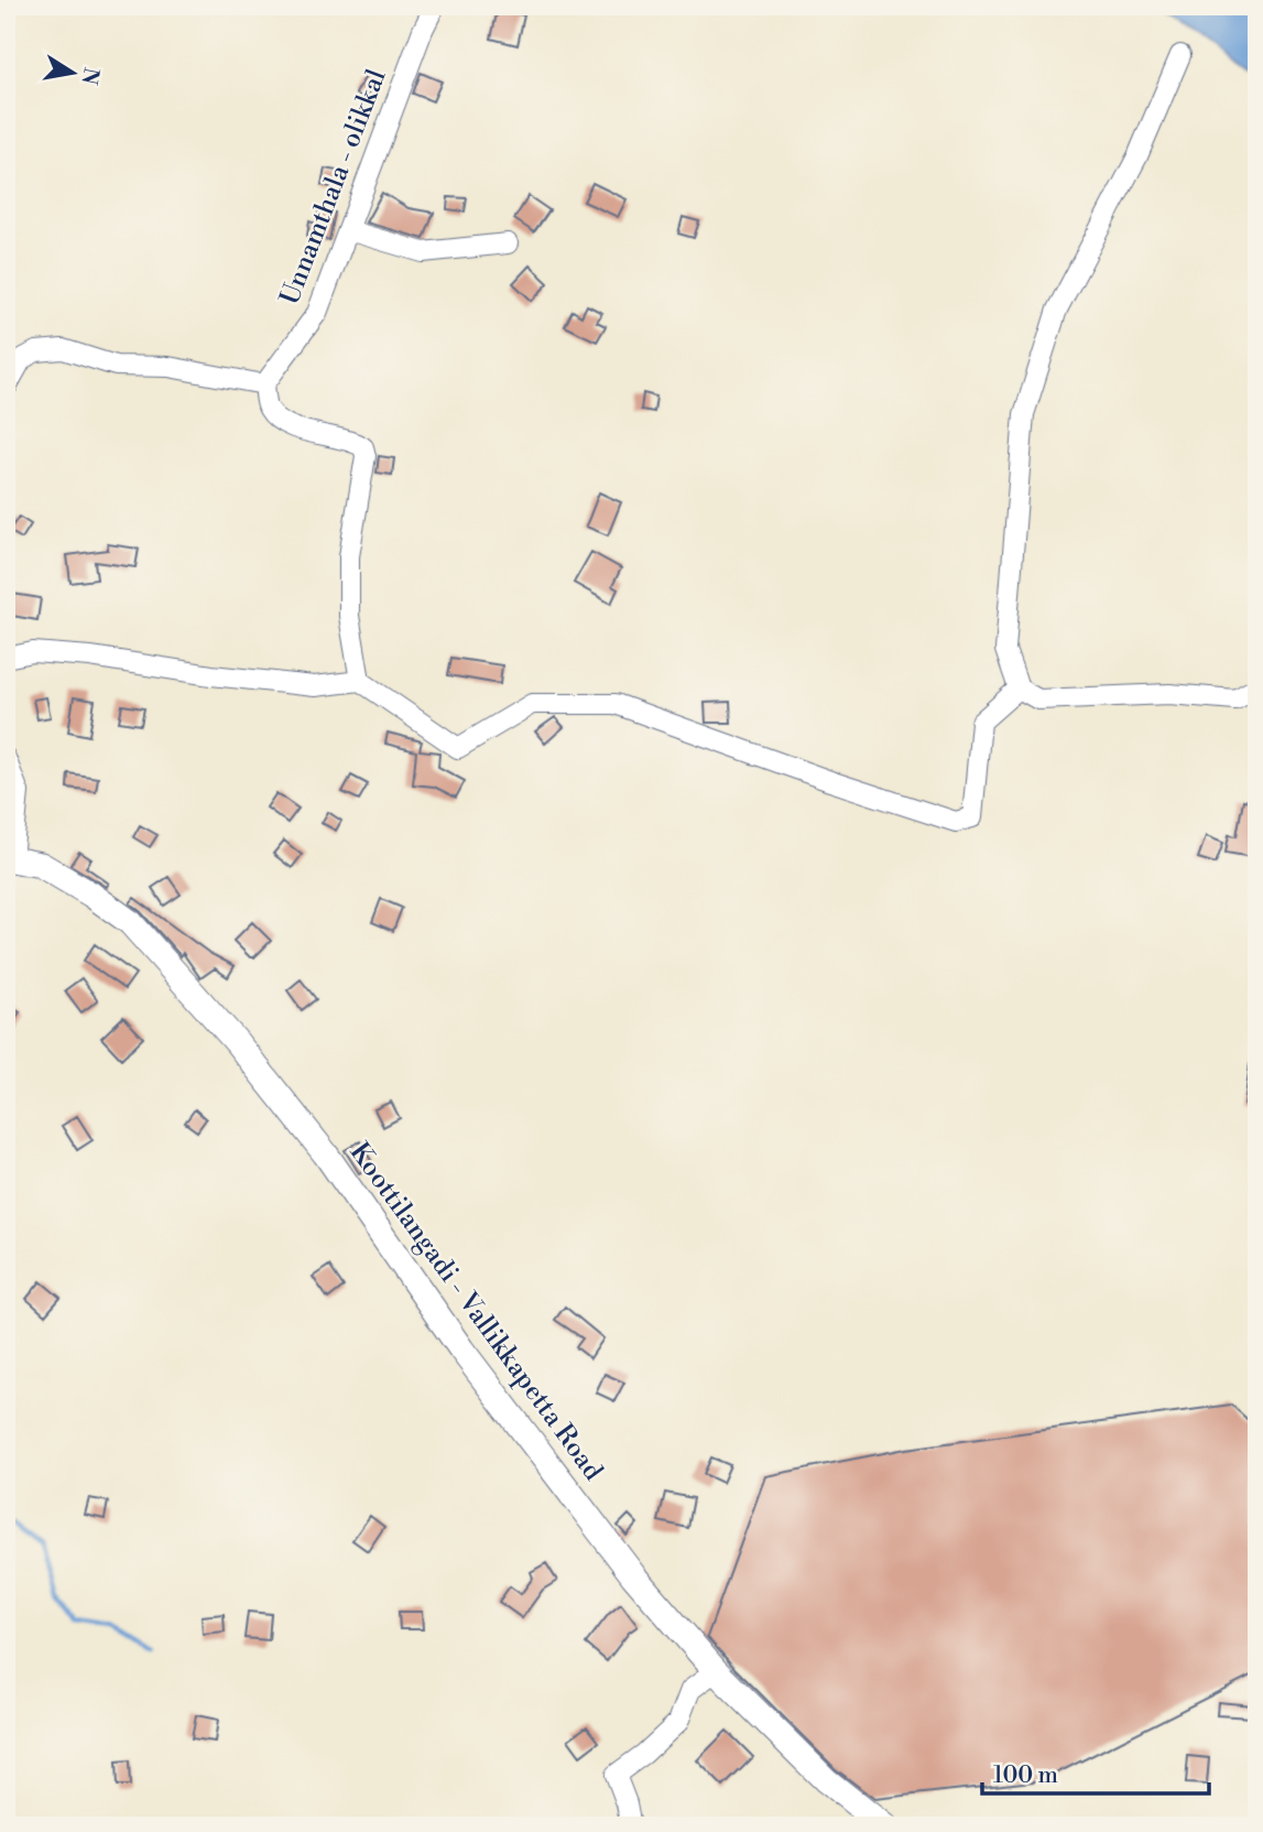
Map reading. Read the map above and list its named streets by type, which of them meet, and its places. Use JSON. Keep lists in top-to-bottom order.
{
  "streets": {
    "main road": ["Koottilangadi - Vallikkapetta Road"],
    "street": ["Unnamthala - olikkal"]
  },
  "scale_bar": "100 m",
  "north": "right"
}
